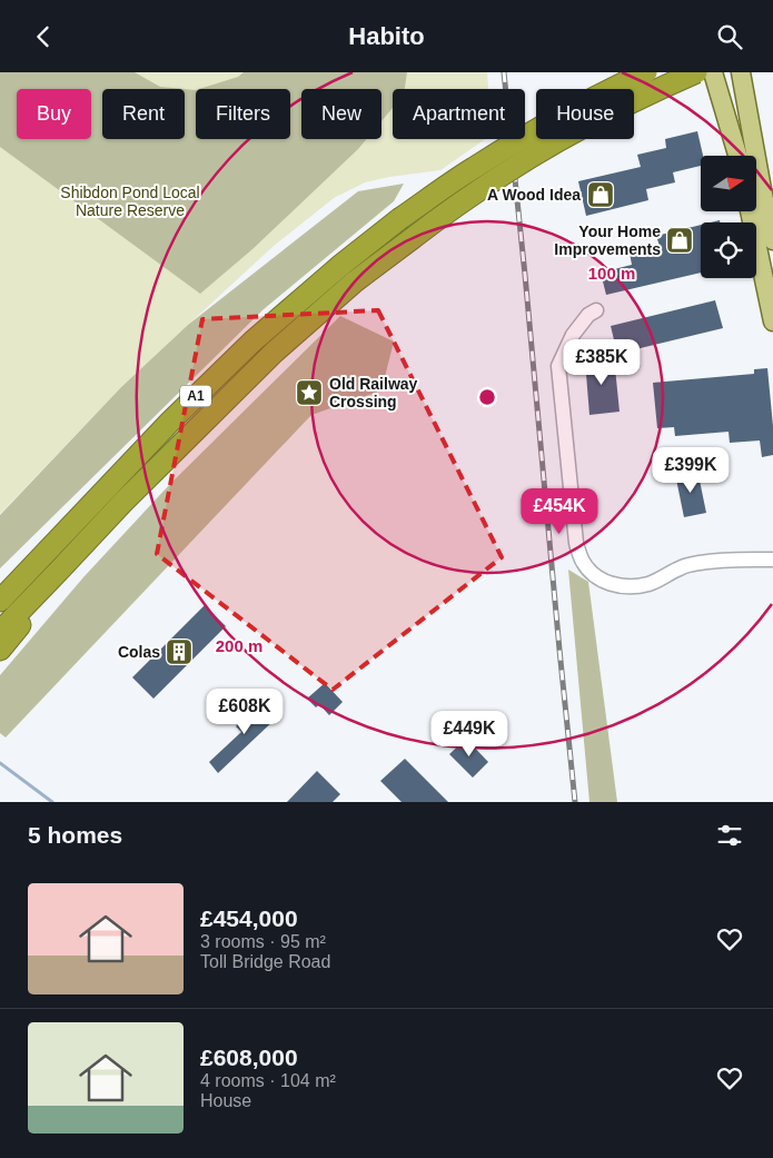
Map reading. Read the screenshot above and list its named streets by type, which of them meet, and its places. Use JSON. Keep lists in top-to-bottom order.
{
  "streets": {
    "highway": ["A1"]
  },
  "parks": ["Shibdon Pond Local Nature Reserve"],
  "places": {
    "shop": ["A Wood Idea", "Your Home Improvements"],
    "place": ["Old Railway Crossing"],
    "building": ["Colas"]
  },
  "north": "right",
  "page": {
    "header": "Habito",
    "chip": [
      "Buy",
      "Rent",
      "Filters",
      "New",
      "Apartment",
      "House"
    ],
    "price": [
      "£385K",
      "£399K",
      "£454K",
      "£608K",
      "£449K"
    ],
    "heading": "5 homes",
    "list": [
      {
        "name": "£454,000",
        "note": "3 rooms · 95 m² · Toll Bridge Road"
      },
      {
        "name": "£608,000",
        "note": "4 rooms · 104 m² · House"
      }
    ]
  },
  "rings": ["100 m", "200 m"]
}
